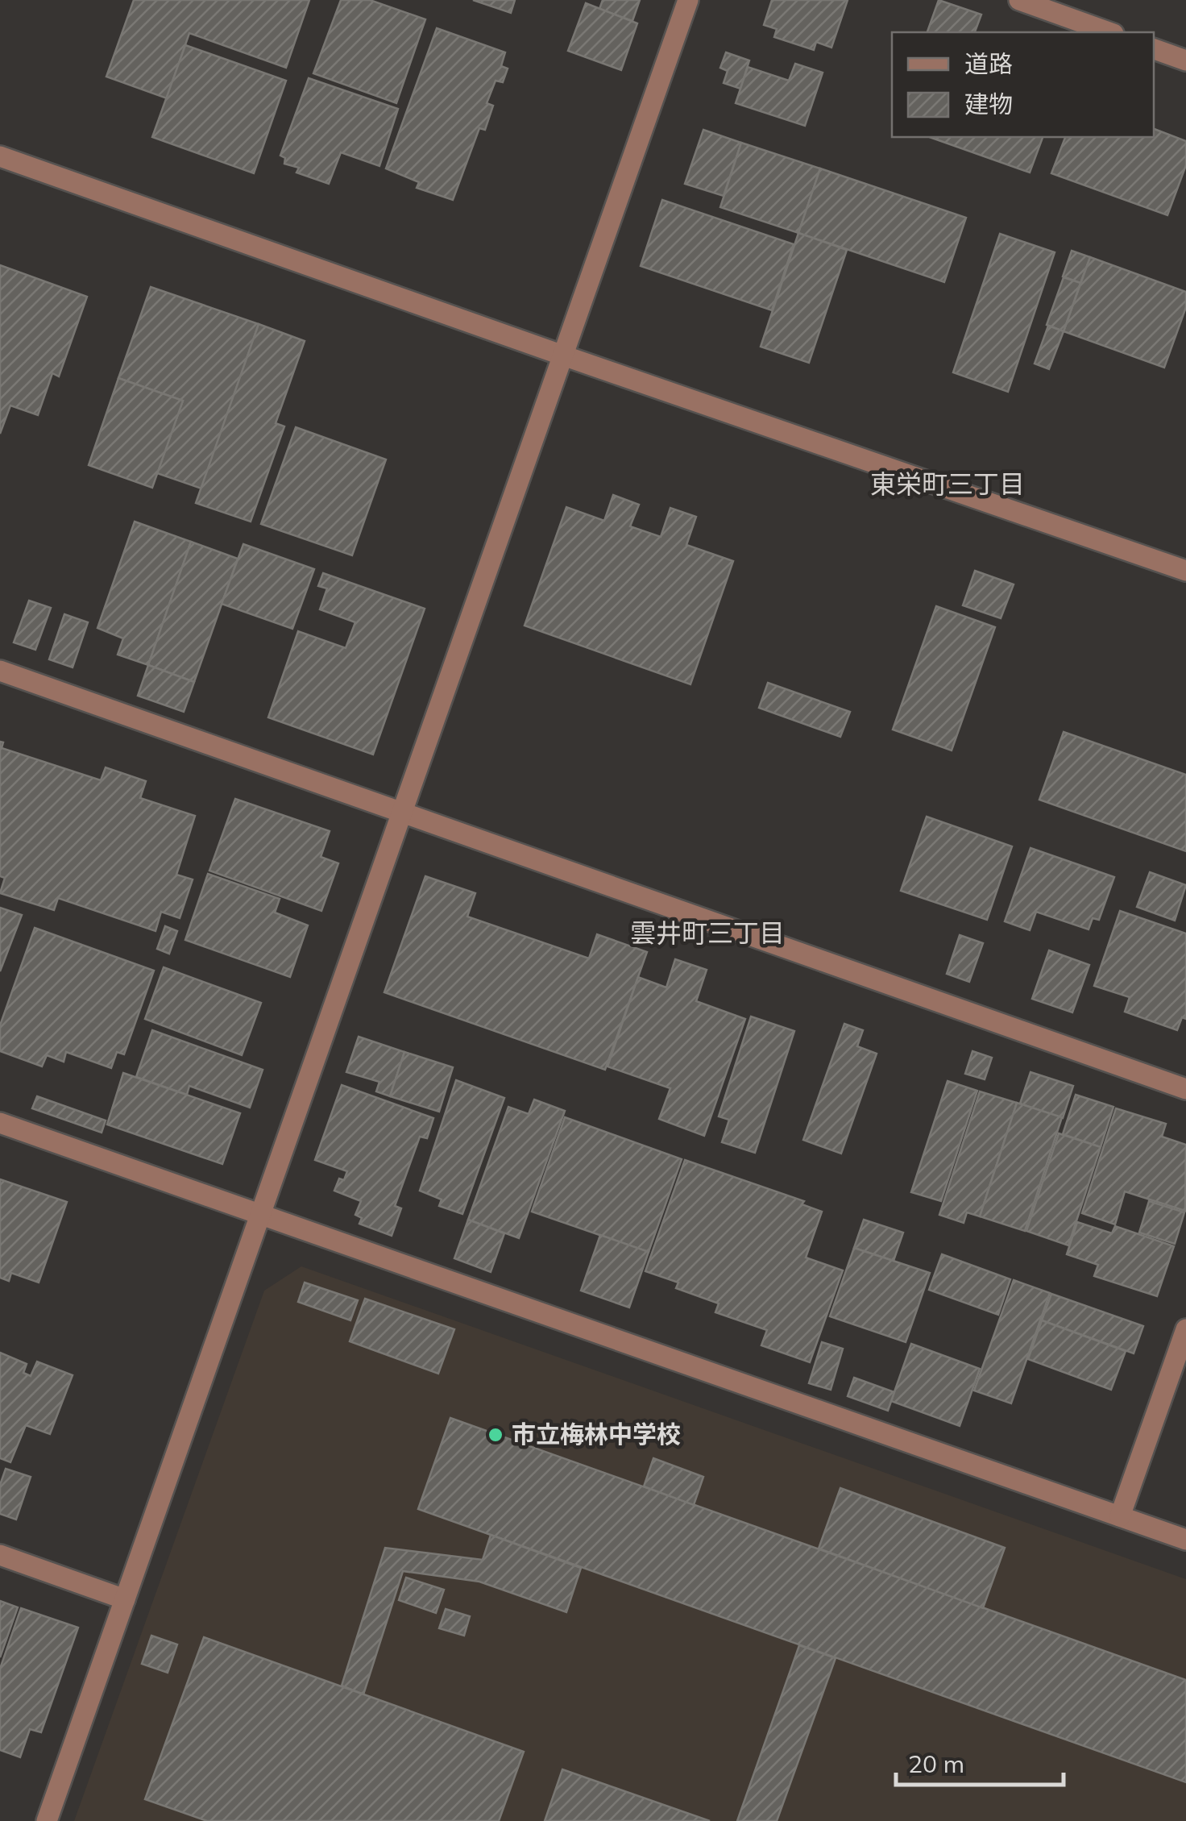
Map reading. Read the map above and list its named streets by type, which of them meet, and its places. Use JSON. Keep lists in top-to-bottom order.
{
  "districts": ["東栄町三丁目", "雲井町三丁目"],
  "places": ["市立梅林中学校"],
  "legend": ["道路", "建物"],
  "scale_bar": "20 m"
}
